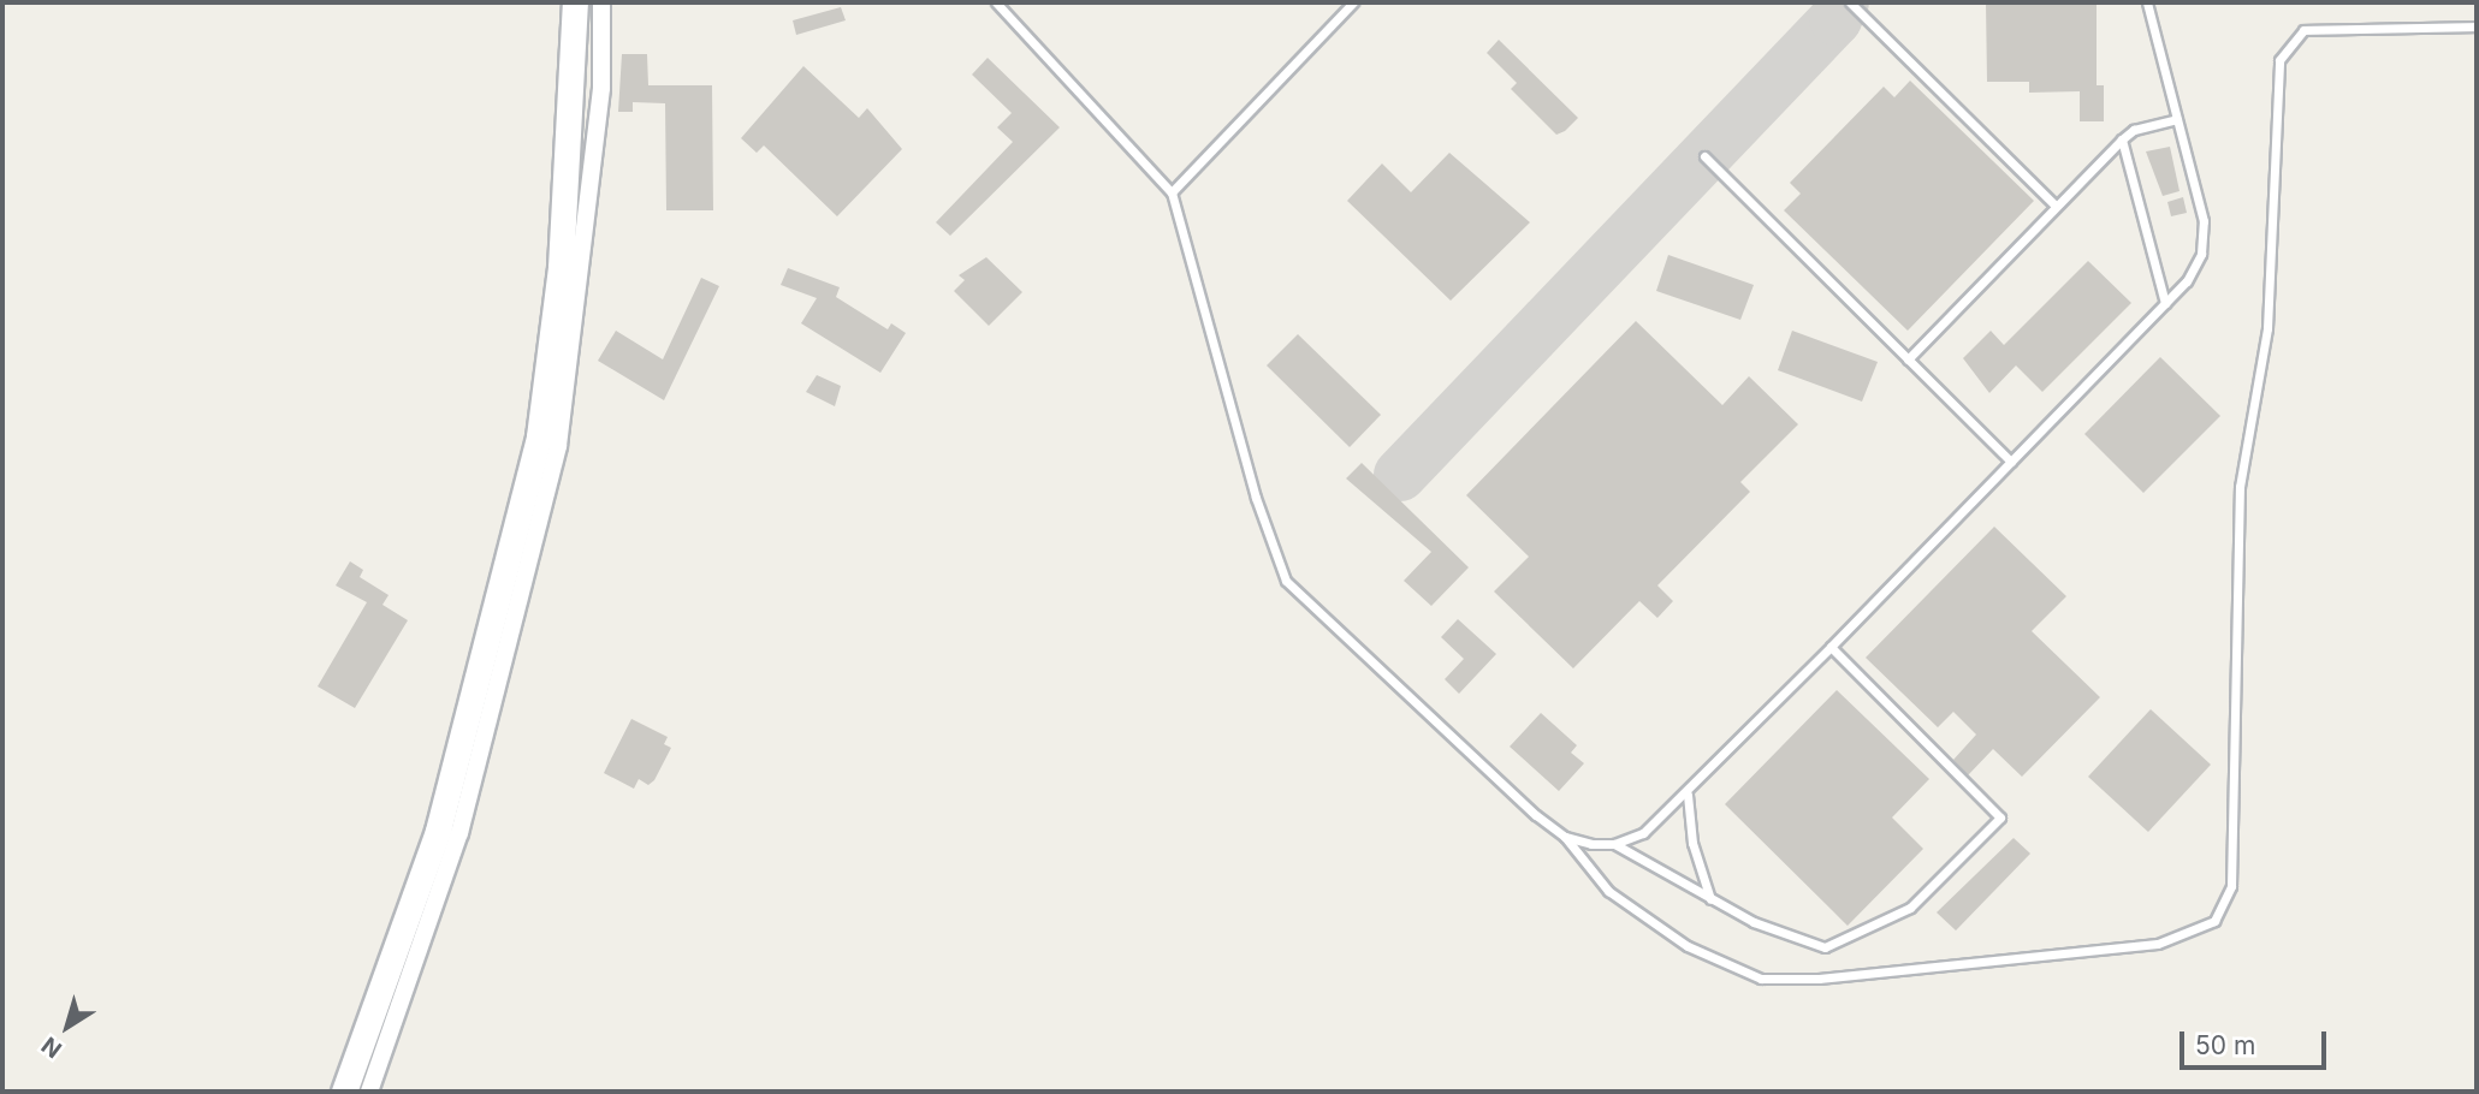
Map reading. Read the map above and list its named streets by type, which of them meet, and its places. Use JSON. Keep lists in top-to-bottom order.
{
  "scale_bar": "50 m",
  "north": "bottom left"
}
